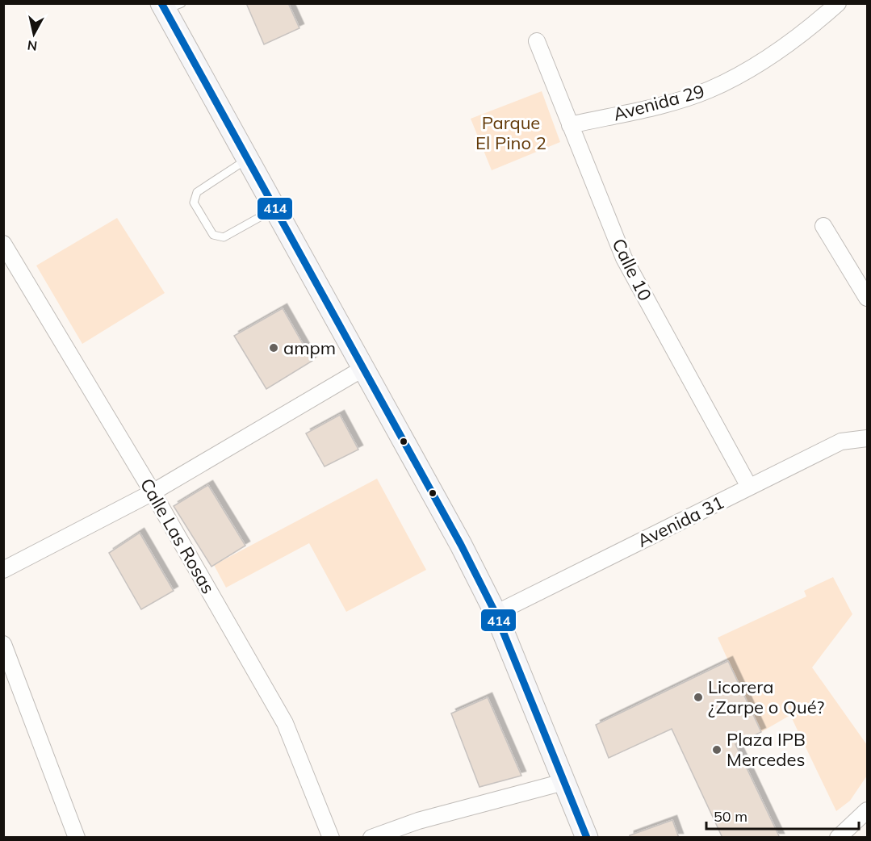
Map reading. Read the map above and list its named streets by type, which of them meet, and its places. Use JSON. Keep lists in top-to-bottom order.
{
  "streets": {
    "street": [
      "Avenida 29",
      "Calle 10",
      "Avenida 31",
      "Calle Las Rosas"
    ]
  },
  "crossings": [
    ["Avenida 29", "Calle 10"],
    ["Calle 10", "Avenida 31"]
  ],
  "parks": ["Parque El Pino 2"],
  "places": ["ampm", "Licorera ¿Zarpe o Qué?", "Plaza IPB Mercedes"],
  "lines": ["transit line 414"],
  "scale_bar": "50 m",
  "north": "bottom"
}
